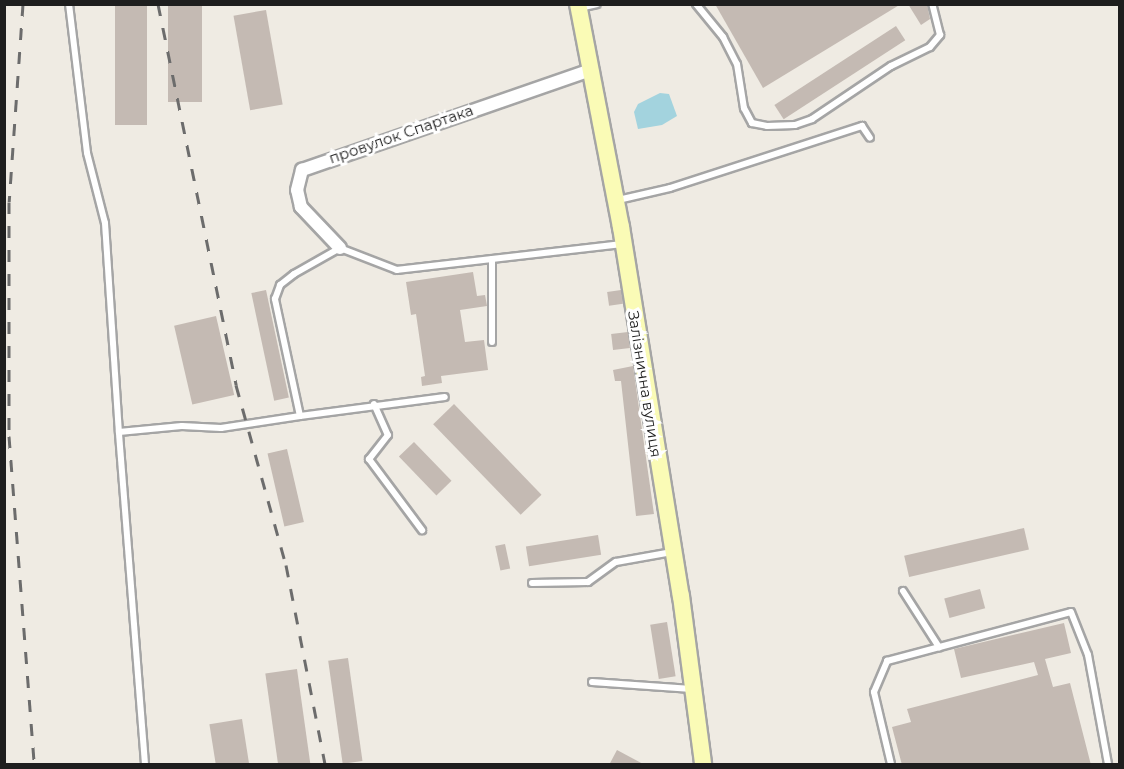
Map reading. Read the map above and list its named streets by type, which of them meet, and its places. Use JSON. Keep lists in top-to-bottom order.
{
  "streets": {
    "street": ["провулок Спартака", "Залізнична вулиця"]
  },
  "crossings": [
    ["провулок Спартака", "Залізнична вулиця"]
  ]
}
